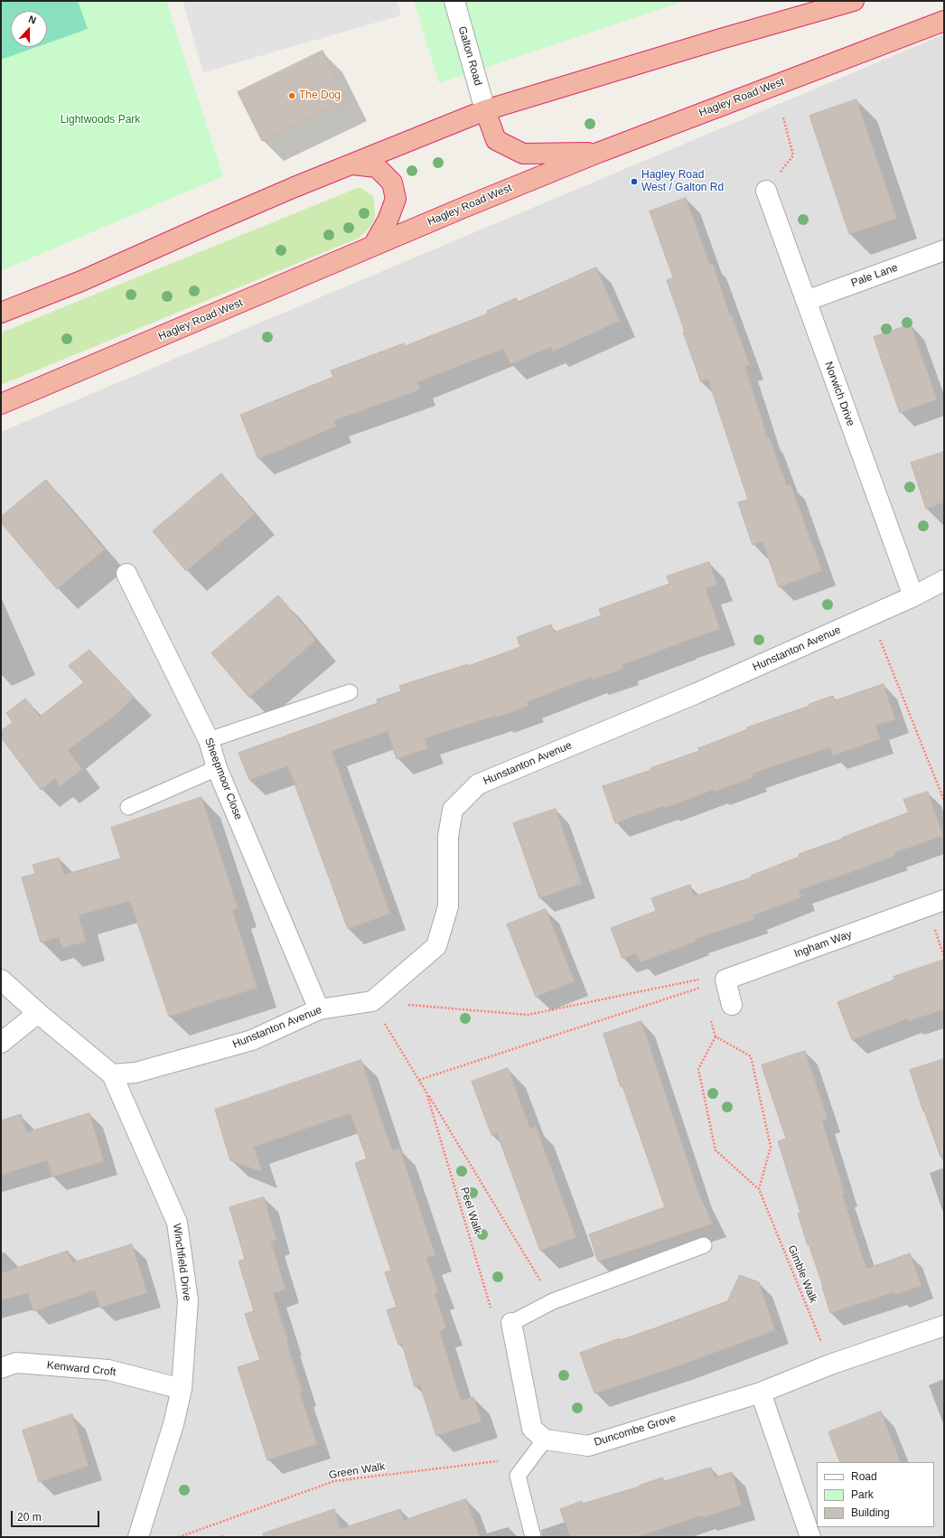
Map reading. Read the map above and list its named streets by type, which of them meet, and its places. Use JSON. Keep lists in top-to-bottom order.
{
  "streets": {
    "highway": ["Hagley Road West"],
    "street": [
      "Galton Road",
      "Pale Lane",
      "Norwich Drive",
      "Hunstanton Avenue",
      "Sheepmoor Close",
      "Ingham Way",
      "Winchfield Drive",
      "Kenward Croft",
      "Duncombe Grove"
    ],
    "path": ["Peel Walk", "Gimble Walk", "Green Walk"]
  },
  "crossings": [
    ["Pale Lane", "Norwich Drive"],
    ["Norwich Drive", "Hunstanton Avenue"],
    ["Hunstanton Avenue", "Sheepmoor Close"],
    ["Hunstanton Avenue", "Peel Walk"],
    ["Hunstanton Avenue", "Winchfield Drive"],
    ["Winchfield Drive", "Kenward Croft"],
    ["Gimble Walk", "Duncombe Grove"]
  ],
  "parks": ["Lightwoods Park"],
  "places": ["The Dog", "Hagley Road West / Galton Rd"],
  "legend": ["Road", "Park", "Building"],
  "scale_bar": "20 m",
  "north": "top"
}
